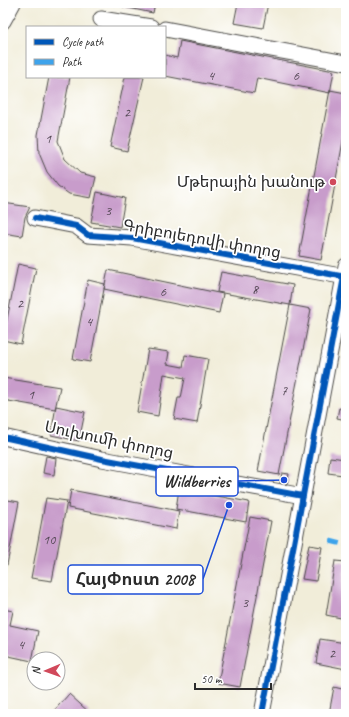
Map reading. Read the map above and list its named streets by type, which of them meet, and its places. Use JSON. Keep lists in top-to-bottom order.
{
  "streets": {
    "street": ["Գրիբոյեդովի փողոց", "Սուխումի փողոց"]
  },
  "places": ["Մթերային խանութ", "Wildberries", "ՀայՓոստ 2008"],
  "house_numbers": [
    "4",
    "6",
    "2",
    "1",
    "3",
    "8",
    "6",
    "2",
    "4",
    "7",
    "1",
    "10",
    "3",
    "4",
    "2"
  ],
  "legend": ["Cycle path", "Path"],
  "scale_bar": "50 m",
  "north": "left"
}
